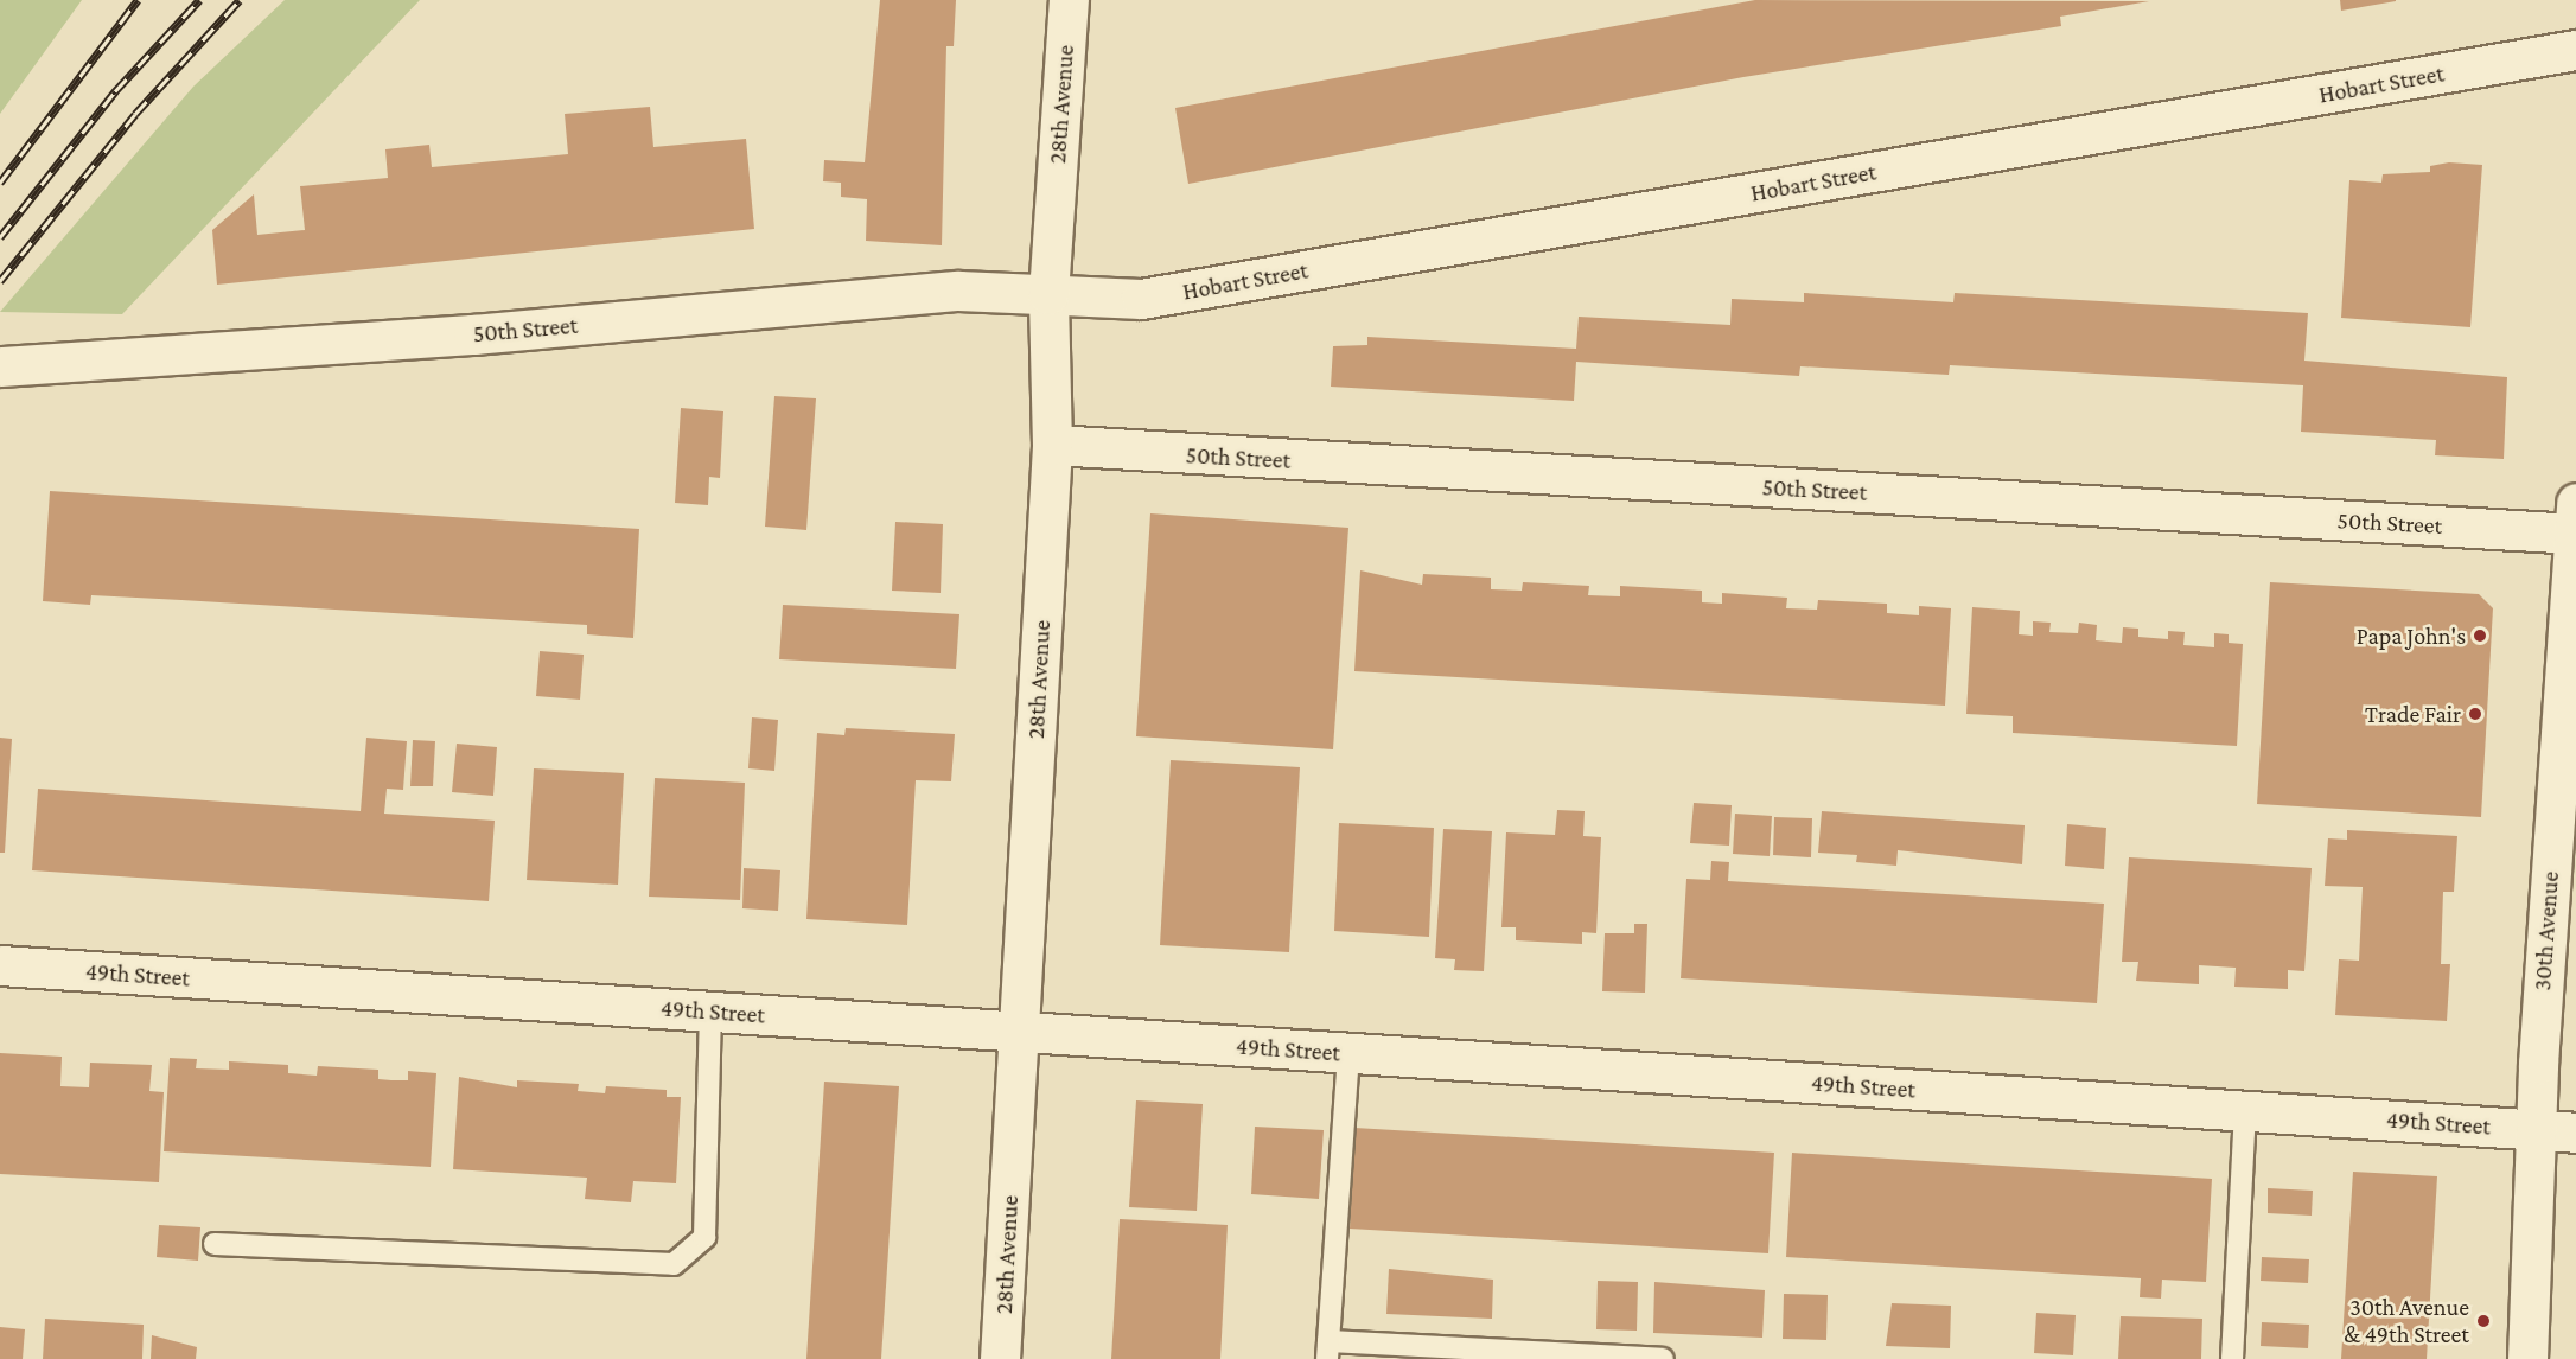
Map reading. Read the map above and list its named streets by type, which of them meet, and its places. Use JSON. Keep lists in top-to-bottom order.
{
  "streets": {
    "street": [
      "Hobart Street",
      "28th Avenue",
      "50th Street",
      "30th Avenue",
      "49th Street"
    ]
  },
  "crossings": [
    ["Hobart Street", "28th Avenue"],
    ["Hobart Street", "50th Street"],
    ["28th Avenue", "50th Street"],
    ["28th Avenue", "49th Street"],
    ["50th Street", "30th Avenue"],
    ["30th Avenue", "49th Street"]
  ],
  "places": ["Papa John's", "Trade Fair", "30th Avenue & 49th Street"]
}
